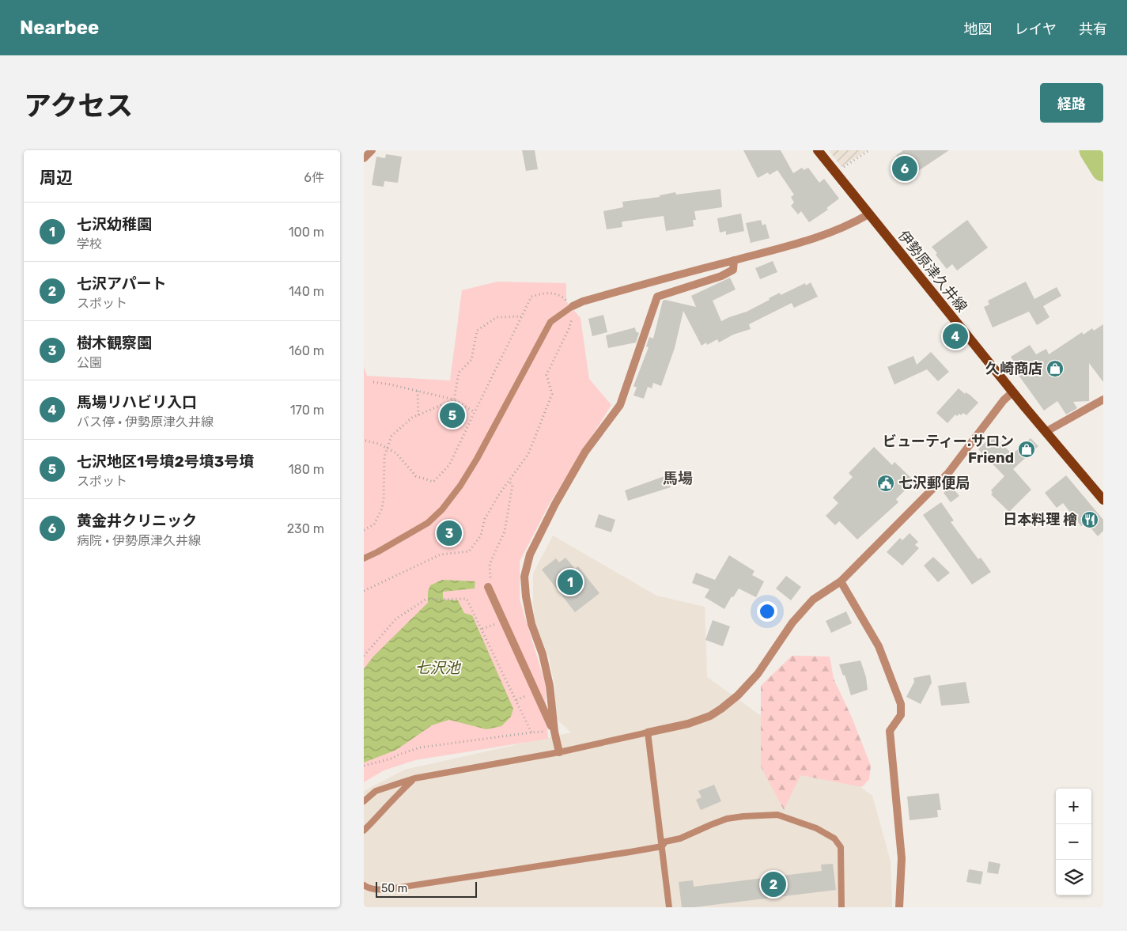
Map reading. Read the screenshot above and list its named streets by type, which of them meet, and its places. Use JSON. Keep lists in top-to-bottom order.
{
  "streets": {
    "main road": ["伊勢原津久井線"]
  },
  "districts": ["馬場"],
  "water": ["七沢池"],
  "places": {
    "shop": ["久崎商店", "ビューティー.サロン Friend"],
    "public building": ["七沢郵便局"],
    "restaurant": ["日本料理 檜"]
  },
  "scale_bar": "50 m",
  "page": {
    "header": "Nearbee",
    "nav": ["地図", "レイヤ", "共有"],
    "title": "アクセス",
    "buttons": "経路",
    "heading": ["周辺", "6件"],
    "pins": [
      "6",
      "4",
      "5",
      "3",
      "1",
      "2"
    ],
    "list": [
      {
        "mark": "1",
        "name": "七沢幼稚園",
        "note": "学校",
        "value": "100 m"
      },
      {
        "mark": "2",
        "name": "七沢アパート",
        "note": "スポット",
        "value": "140 m"
      },
      {
        "mark": "3",
        "name": "樹木観察園",
        "note": "公園",
        "value": "160 m"
      },
      {
        "mark": "4",
        "name": "馬場リハビリ入口",
        "note": "バス停 · 伊勢原津久井線",
        "value": "170 m"
      },
      {
        "mark": "5",
        "name": "七沢地区1号墳2号墳3号墳",
        "note": "スポット",
        "value": "180 m"
      },
      {
        "mark": "6",
        "name": "黄金井クリニック",
        "note": "病院 · 伊勢原津久井線",
        "value": "230 m"
      }
    ],
    "map_buttons": ["+", "−"],
    "scale": "50 m"
  }
}
